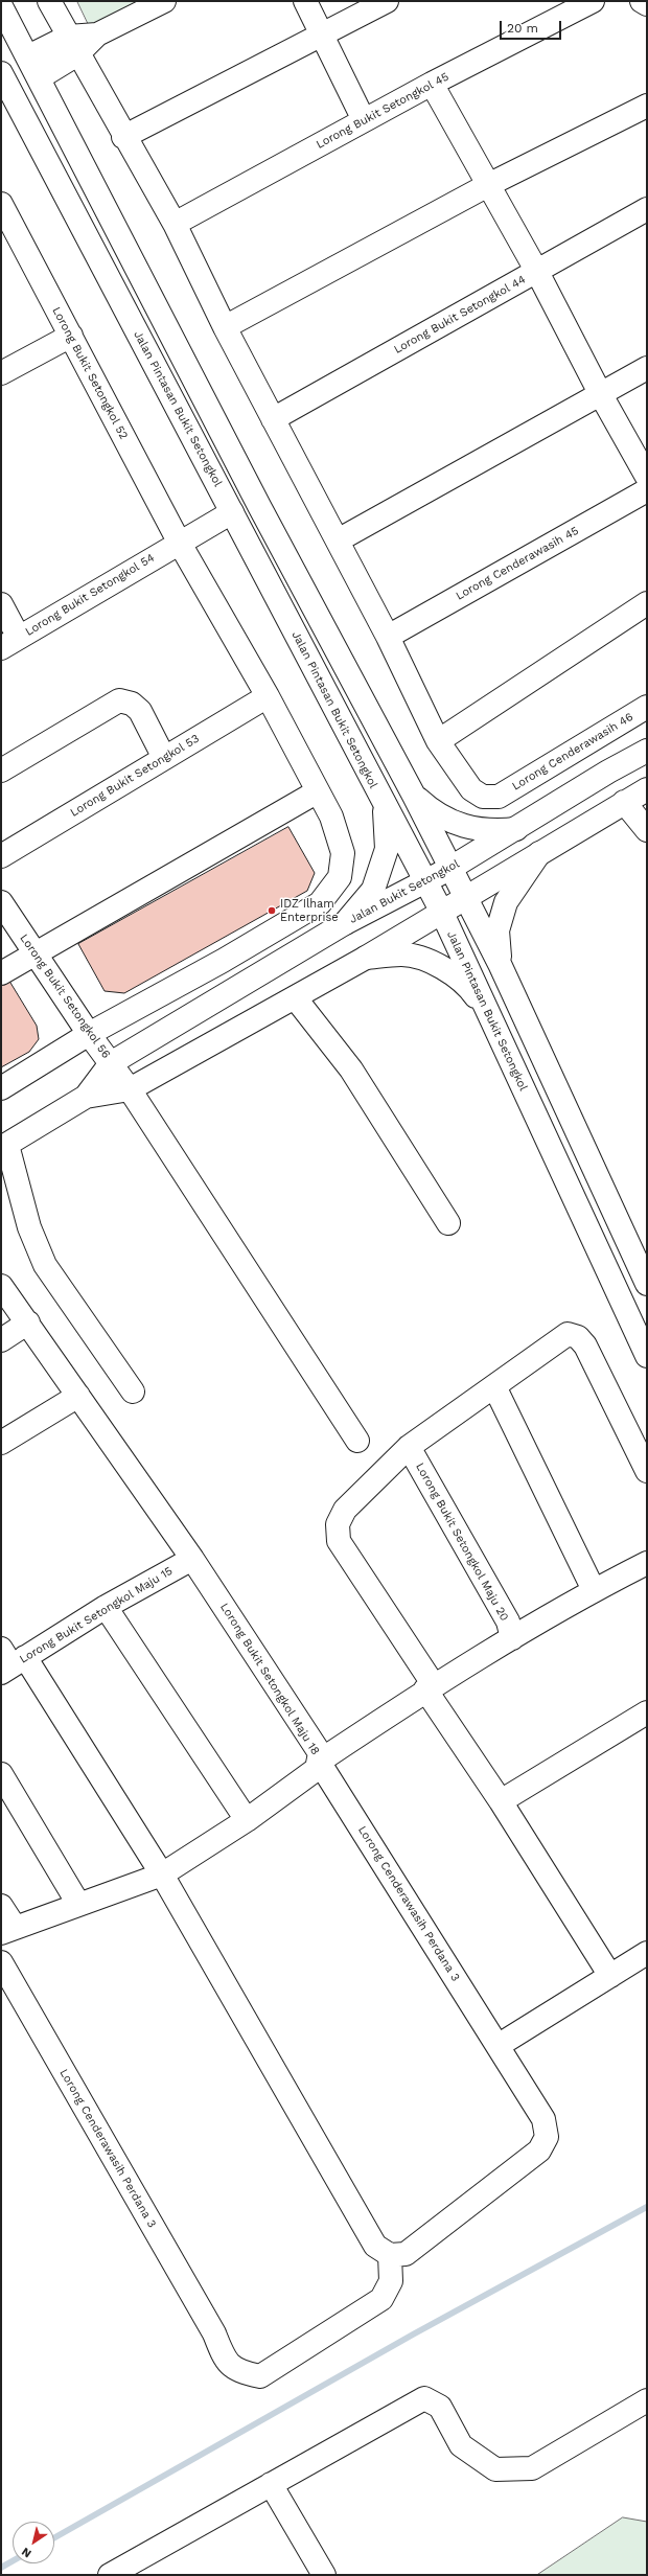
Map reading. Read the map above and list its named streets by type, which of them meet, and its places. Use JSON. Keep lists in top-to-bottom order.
{
  "streets": {
    "street": [
      "Lorong Bukit Setongkol 45",
      "Lorong Bukit Setongkol 44",
      "Lorong Bukit Setongkol 52",
      "Jalan Pintasan Bukit Setongkol",
      "Lorong Cenderawasih 45",
      "Lorong Bukit Setongkol 54",
      "Lorong Cenderawasih 46",
      "Lorong Bukit Setongkol 53",
      "Jalan Bukit Setongkol",
      "Lorong Bukit Setongkol 56",
      "Lorong Bukit Setongkol Maju 20",
      "Lorong Bukit Setongkol Maju 15",
      "Lorong Bukit Setongkol Maju 18",
      "Lorong Cenderawasih Perdana 3"
    ]
  },
  "crossings": [
    ["Lorong Bukit Setongkol 52", "Lorong Bukit Setongkol 54"],
    ["Lorong Bukit Setongkol 52", "Lorong Bukit Setongkol 53"],
    ["Lorong Bukit Setongkol 52", "Lorong Bukit Setongkol 56"],
    ["Jalan Pintasan Bukit Setongkol", "Lorong Bukit Setongkol 54"],
    ["Jalan Pintasan Bukit Setongkol", "Jalan Bukit Setongkol"],
    ["Jalan Bukit Setongkol", "Lorong Bukit Setongkol 56"],
    ["Lorong Bukit Setongkol Maju 15", "Lorong Bukit Setongkol Maju 18"],
    ["Lorong Bukit Setongkol Maju 18", "Lorong Cenderawasih Perdana 3"]
  ],
  "places": ["IDZ Ilham Enterprise"],
  "scale_bar": "20 m",
  "north": "bottom left"
}
